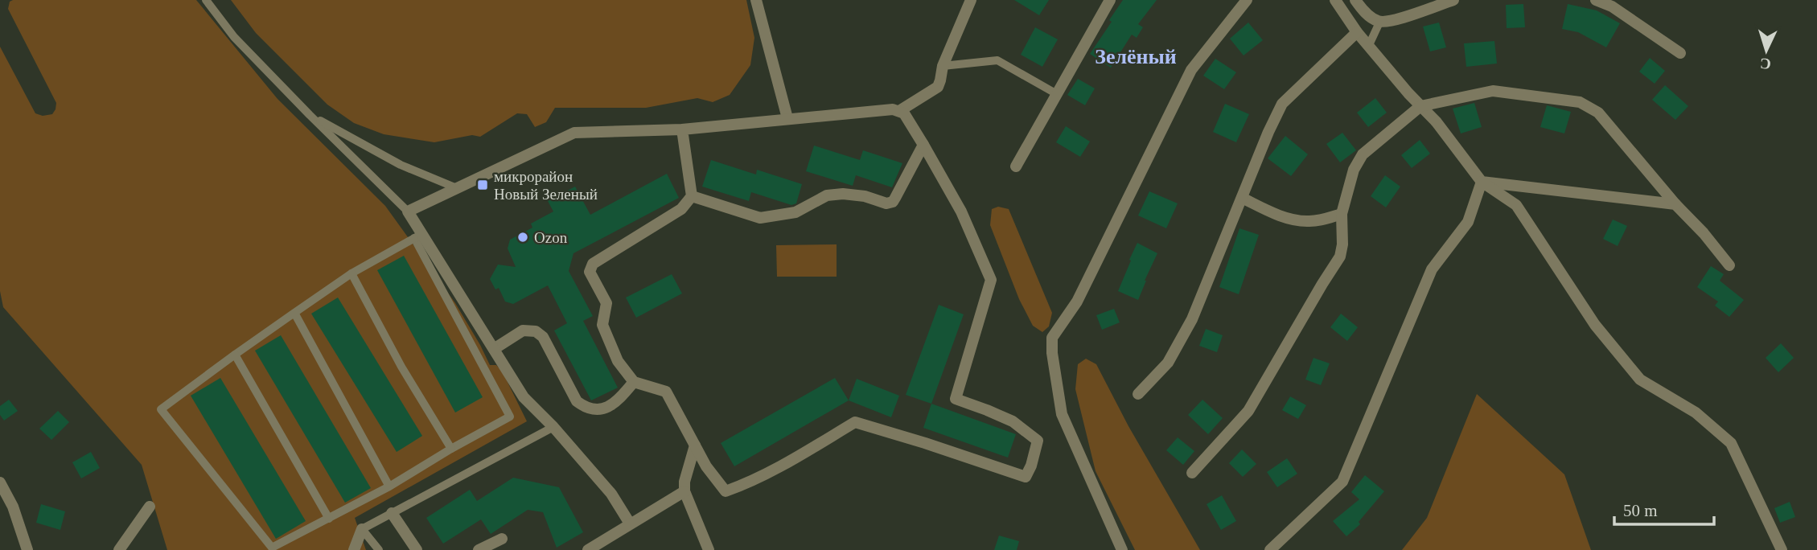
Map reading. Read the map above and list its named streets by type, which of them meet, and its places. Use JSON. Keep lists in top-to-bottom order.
{
  "districts": ["Зелёный"],
  "places": {
    "transit": ["микрорайон Новый Зеленый"],
    "other": ["Ozon"]
  },
  "scale_bar": "50 m",
  "north": "bottom"
}
